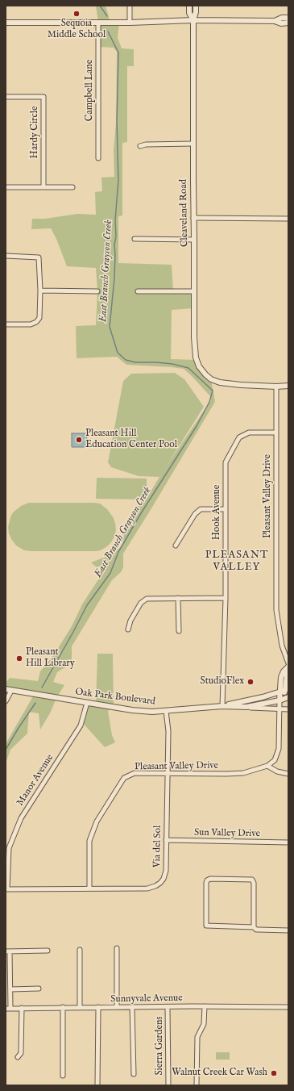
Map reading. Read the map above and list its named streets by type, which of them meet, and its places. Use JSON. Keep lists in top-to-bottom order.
{
  "streets": {
    "street": [
      "Campbell Lane",
      "Hardy Circle",
      "Cleaveland Road",
      "Pleasant Valley Drive",
      "Hook Avenue",
      "Oak Park Boulevard",
      "Manor Avenue",
      "Sun Valley Drive",
      "Via del Sol",
      "Sunnyvale Avenue",
      "Sierra Gardens"
    ]
  },
  "crossings": [
    ["Cleaveland Road", "Pleasant Valley Drive"],
    ["Pleasant Valley Drive", "Hook Avenue"],
    ["Pleasant Valley Drive", "Via del Sol"],
    ["Hook Avenue", "Oak Park Boulevard"],
    ["Oak Park Boulevard", "Manor Avenue"],
    ["Oak Park Boulevard", "Via del Sol"],
    ["Manor Avenue", "Via del Sol"],
    ["Sun Valley Drive", "Via del Sol"],
    ["Sunnyvale Avenue", "Sierra Gardens"]
  ],
  "districts": ["PLEASANT VALLEY"],
  "water": ["East Branch Grayson Creek"],
  "places": [
    "Sequoia Middle School",
    "Pleasant Hill Education Center Pool",
    "Pleasant Hill Library",
    "StudioFlex",
    "Walnut Creek Car Wash"
  ]
}
